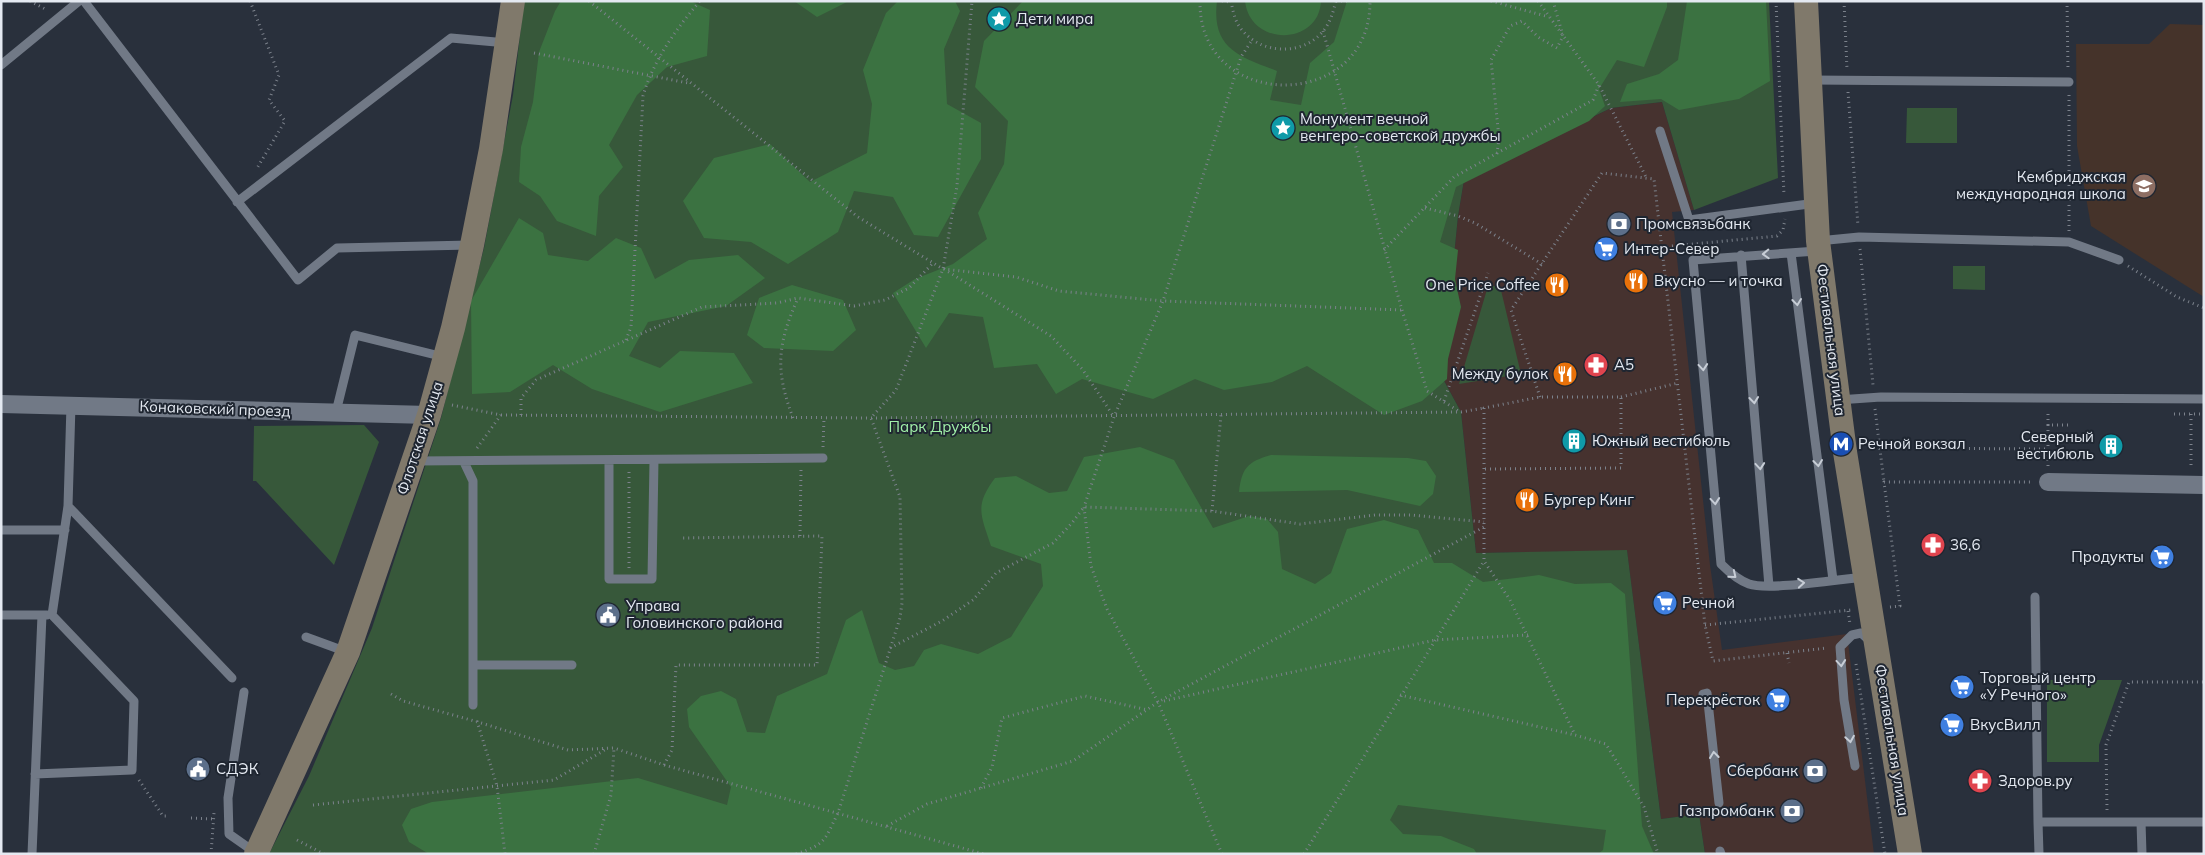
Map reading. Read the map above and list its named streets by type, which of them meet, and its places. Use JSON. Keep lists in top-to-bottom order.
{
  "streets": {
    "street": ["Фестивальная улица", "Конаковский проезд", "Флотская улица"]
  },
  "crossings": [
    ["Конаковский проезд", "Флотская улица"]
  ],
  "parks": ["Парк Дружбы"],
  "places": {
    "place": ["Дети мира", "Монумент вечной венгеро-советской дружбы"],
    "school or university": ["Кембриджская международная школа"],
    "bank": ["Промсвязьбанк", "Сбербанк", "Газпромбанк"],
    "supermarket": [
      "Интер-Север",
      "Продукты",
      "Речной",
      "Торговый центр «У Речного»",
      "Перекрёсток",
      "ВкусВилл"
    ],
    "restaurant": [
      "Вкусно — и точка",
      "One Price Coffee",
      "Между булок",
      "Бургер Кинг"
    ],
    "pharmacy": ["А5", "36,6", "Здоров.ру"],
    "building": ["Южный вестибюль", "Северный вестибюль"],
    "metro station": ["Речной вокзал"],
    "public building": ["Управа Головинского района", "СДЭК"]
  }
}
